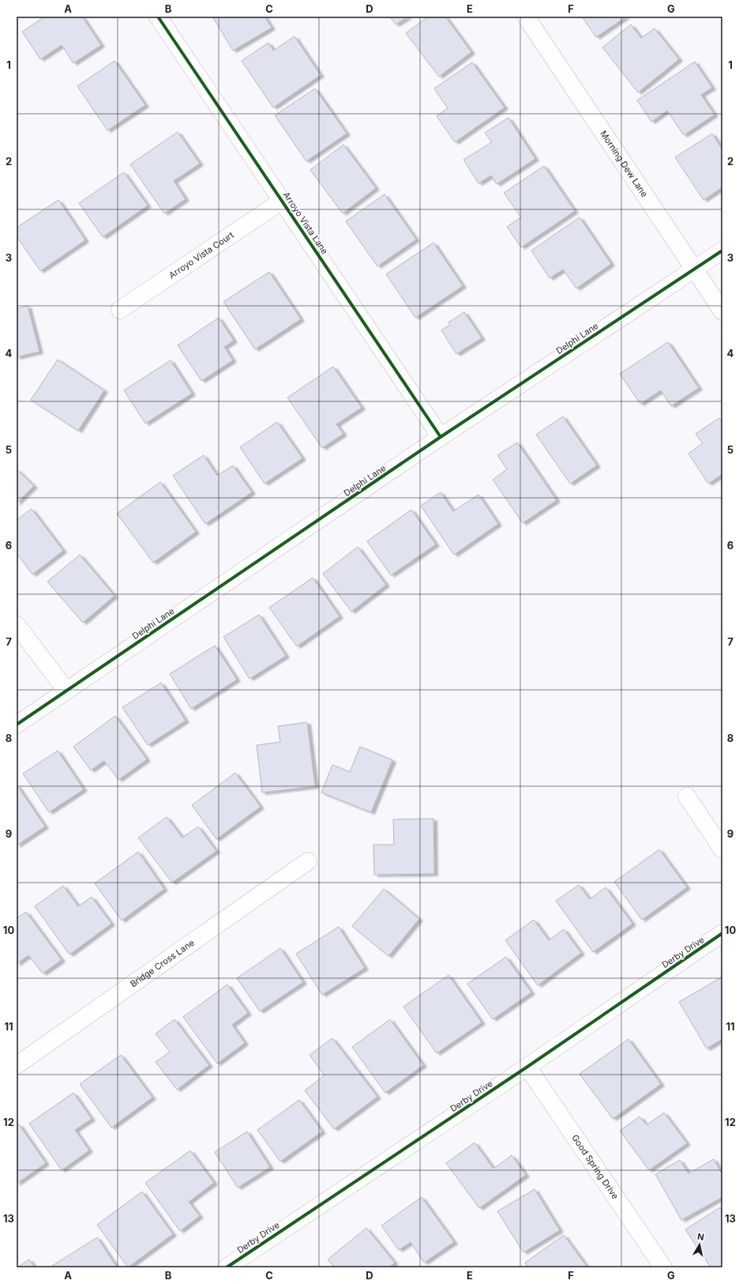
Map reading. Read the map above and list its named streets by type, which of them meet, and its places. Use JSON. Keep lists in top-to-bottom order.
{
  "streets": {
    "street": [
      "Morning Dew Lane",
      "Arroyo Vista Lane",
      "Arroyo Vista Court",
      "Delphi Lane",
      "Derby Drive",
      "Bridge Cross Lane",
      "Good Spring Drive"
    ]
  },
  "crossings": [
    ["Morning Dew Lane", "Delphi Lane"],
    ["Arroyo Vista Lane", "Arroyo Vista Court"],
    ["Arroyo Vista Lane", "Delphi Lane"],
    ["Derby Drive", "Good Spring Drive"]
  ],
  "north": "top",
  "grid": {
    "columns": [
      "A",
      "B",
      "C",
      "D",
      "E",
      "F",
      "G"
    ],
    "rows": [
      "1",
      "2",
      "3",
      "4",
      "5",
      "6",
      "7",
      "8",
      "9",
      "10",
      "11",
      "12",
      "13"
    ]
  }
}
